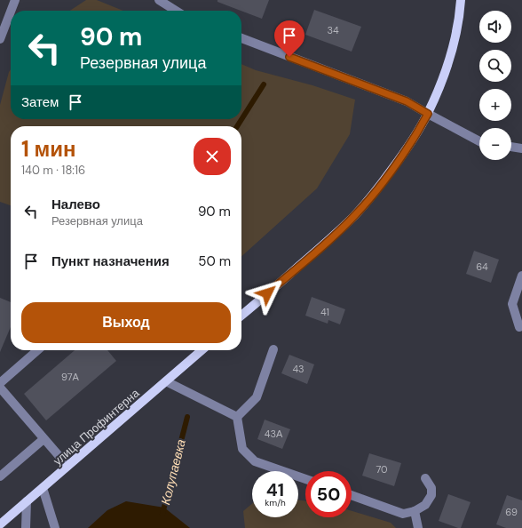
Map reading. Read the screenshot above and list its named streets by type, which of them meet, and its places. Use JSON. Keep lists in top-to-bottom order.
{
  "streets": {
    "main road": ["улица Профинтерна"]
  },
  "water": ["Колупаевка"],
  "house_numbers": [
    "34",
    "64",
    "41",
    "43",
    "97А",
    "43А",
    "70",
    "69"
  ],
  "page": {
    "map_buttons": ["+", "−"],
    "turn": ["90 m", "Резервная улица"],
    "then": "Затем",
    "heading": ["1 мин", "140 m · 18:16"],
    "list": [
      {
        "name": "Налево",
        "note": "Резервная улица",
        "value": "90 m"
      },
      {
        "name": "Пункт назначения",
        "value": "50 m"
      }
    ],
    "buttons": "Выход",
    "speed": "41 km/h",
    "limit": "50"
  }
}
